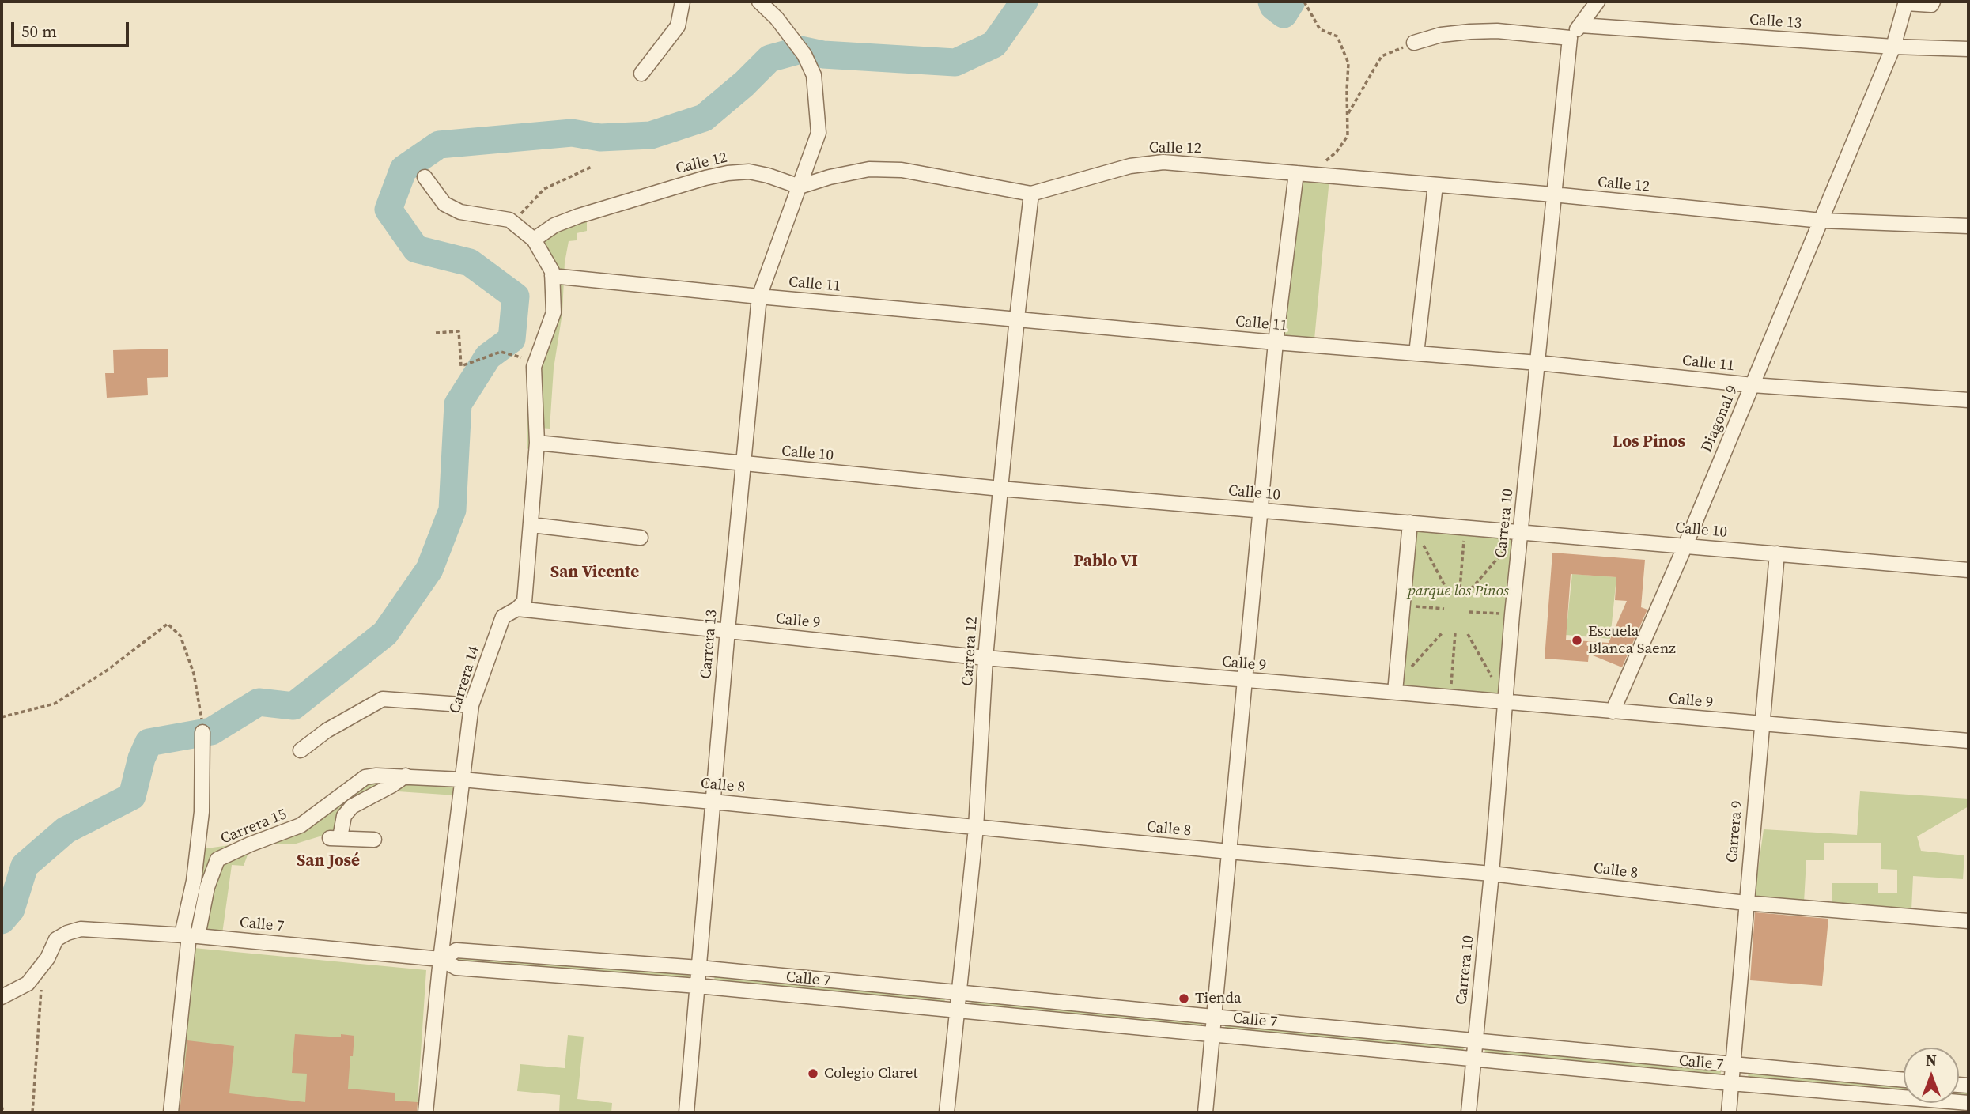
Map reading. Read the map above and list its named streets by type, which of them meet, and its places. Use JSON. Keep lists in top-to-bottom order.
{
  "streets": {
    "street": [
      "Calle 13",
      "Calle 12",
      "Calle 11",
      "Diagonal 9",
      "Calle 10",
      "Carrera 10",
      "Calle 9",
      "Carrera 13",
      "Carrera 12",
      "Carrera 14",
      "Calle 8",
      "Carrera 15",
      "Carrera 9",
      "Calle 7"
    ]
  },
  "crossings": [
    ["Calle 13", "Diagonal 9"],
    ["Calle 12", "Diagonal 9"],
    ["Calle 12", "Carrera 10"],
    ["Calle 12", "Carrera 13"],
    ["Calle 12", "Carrera 12"],
    ["Calle 11", "Diagonal 9"],
    ["Calle 11", "Carrera 10"],
    ["Calle 11", "Carrera 13"],
    ["Calle 11", "Carrera 12"],
    ["Calle 11", "Carrera 14"],
    ["Diagonal 9", "Calle 10"],
    ["Diagonal 9", "Calle 9"],
    ["Calle 10", "Carrera 10"],
    ["Calle 10", "Carrera 13"],
    ["Calle 10", "Carrera 12"],
    ["Calle 10", "Carrera 14"],
    ["Calle 10", "Carrera 9"],
    ["Carrera 10", "Calle 9"],
    ["Carrera 10", "Calle 8"],
    ["Carrera 10", "Calle 7"],
    ["Calle 9", "Carrera 13"],
    ["Calle 9", "Carrera 12"],
    ["Calle 9", "Carrera 14"],
    ["Calle 9", "Carrera 9"],
    ["Carrera 13", "Calle 8"],
    ["Carrera 13", "Calle 7"],
    ["Carrera 12", "Calle 8"],
    ["Carrera 12", "Calle 7"],
    ["Carrera 14", "Calle 8"],
    ["Carrera 14", "Calle 7"],
    ["Calle 8", "Carrera 15"],
    ["Calle 8", "Carrera 9"],
    ["Carrera 15", "Calle 7"],
    ["Carrera 9", "Calle 7"]
  ],
  "districts": [
    "Los Pinos",
    "Pablo VI",
    "San Vicente",
    "San José"
  ],
  "parks": ["parque los Pinos"],
  "places": ["Escuela Blanca Saenz", "Tienda", "Colegio Claret"],
  "scale_bar": "50 m",
  "north": "top"
}
